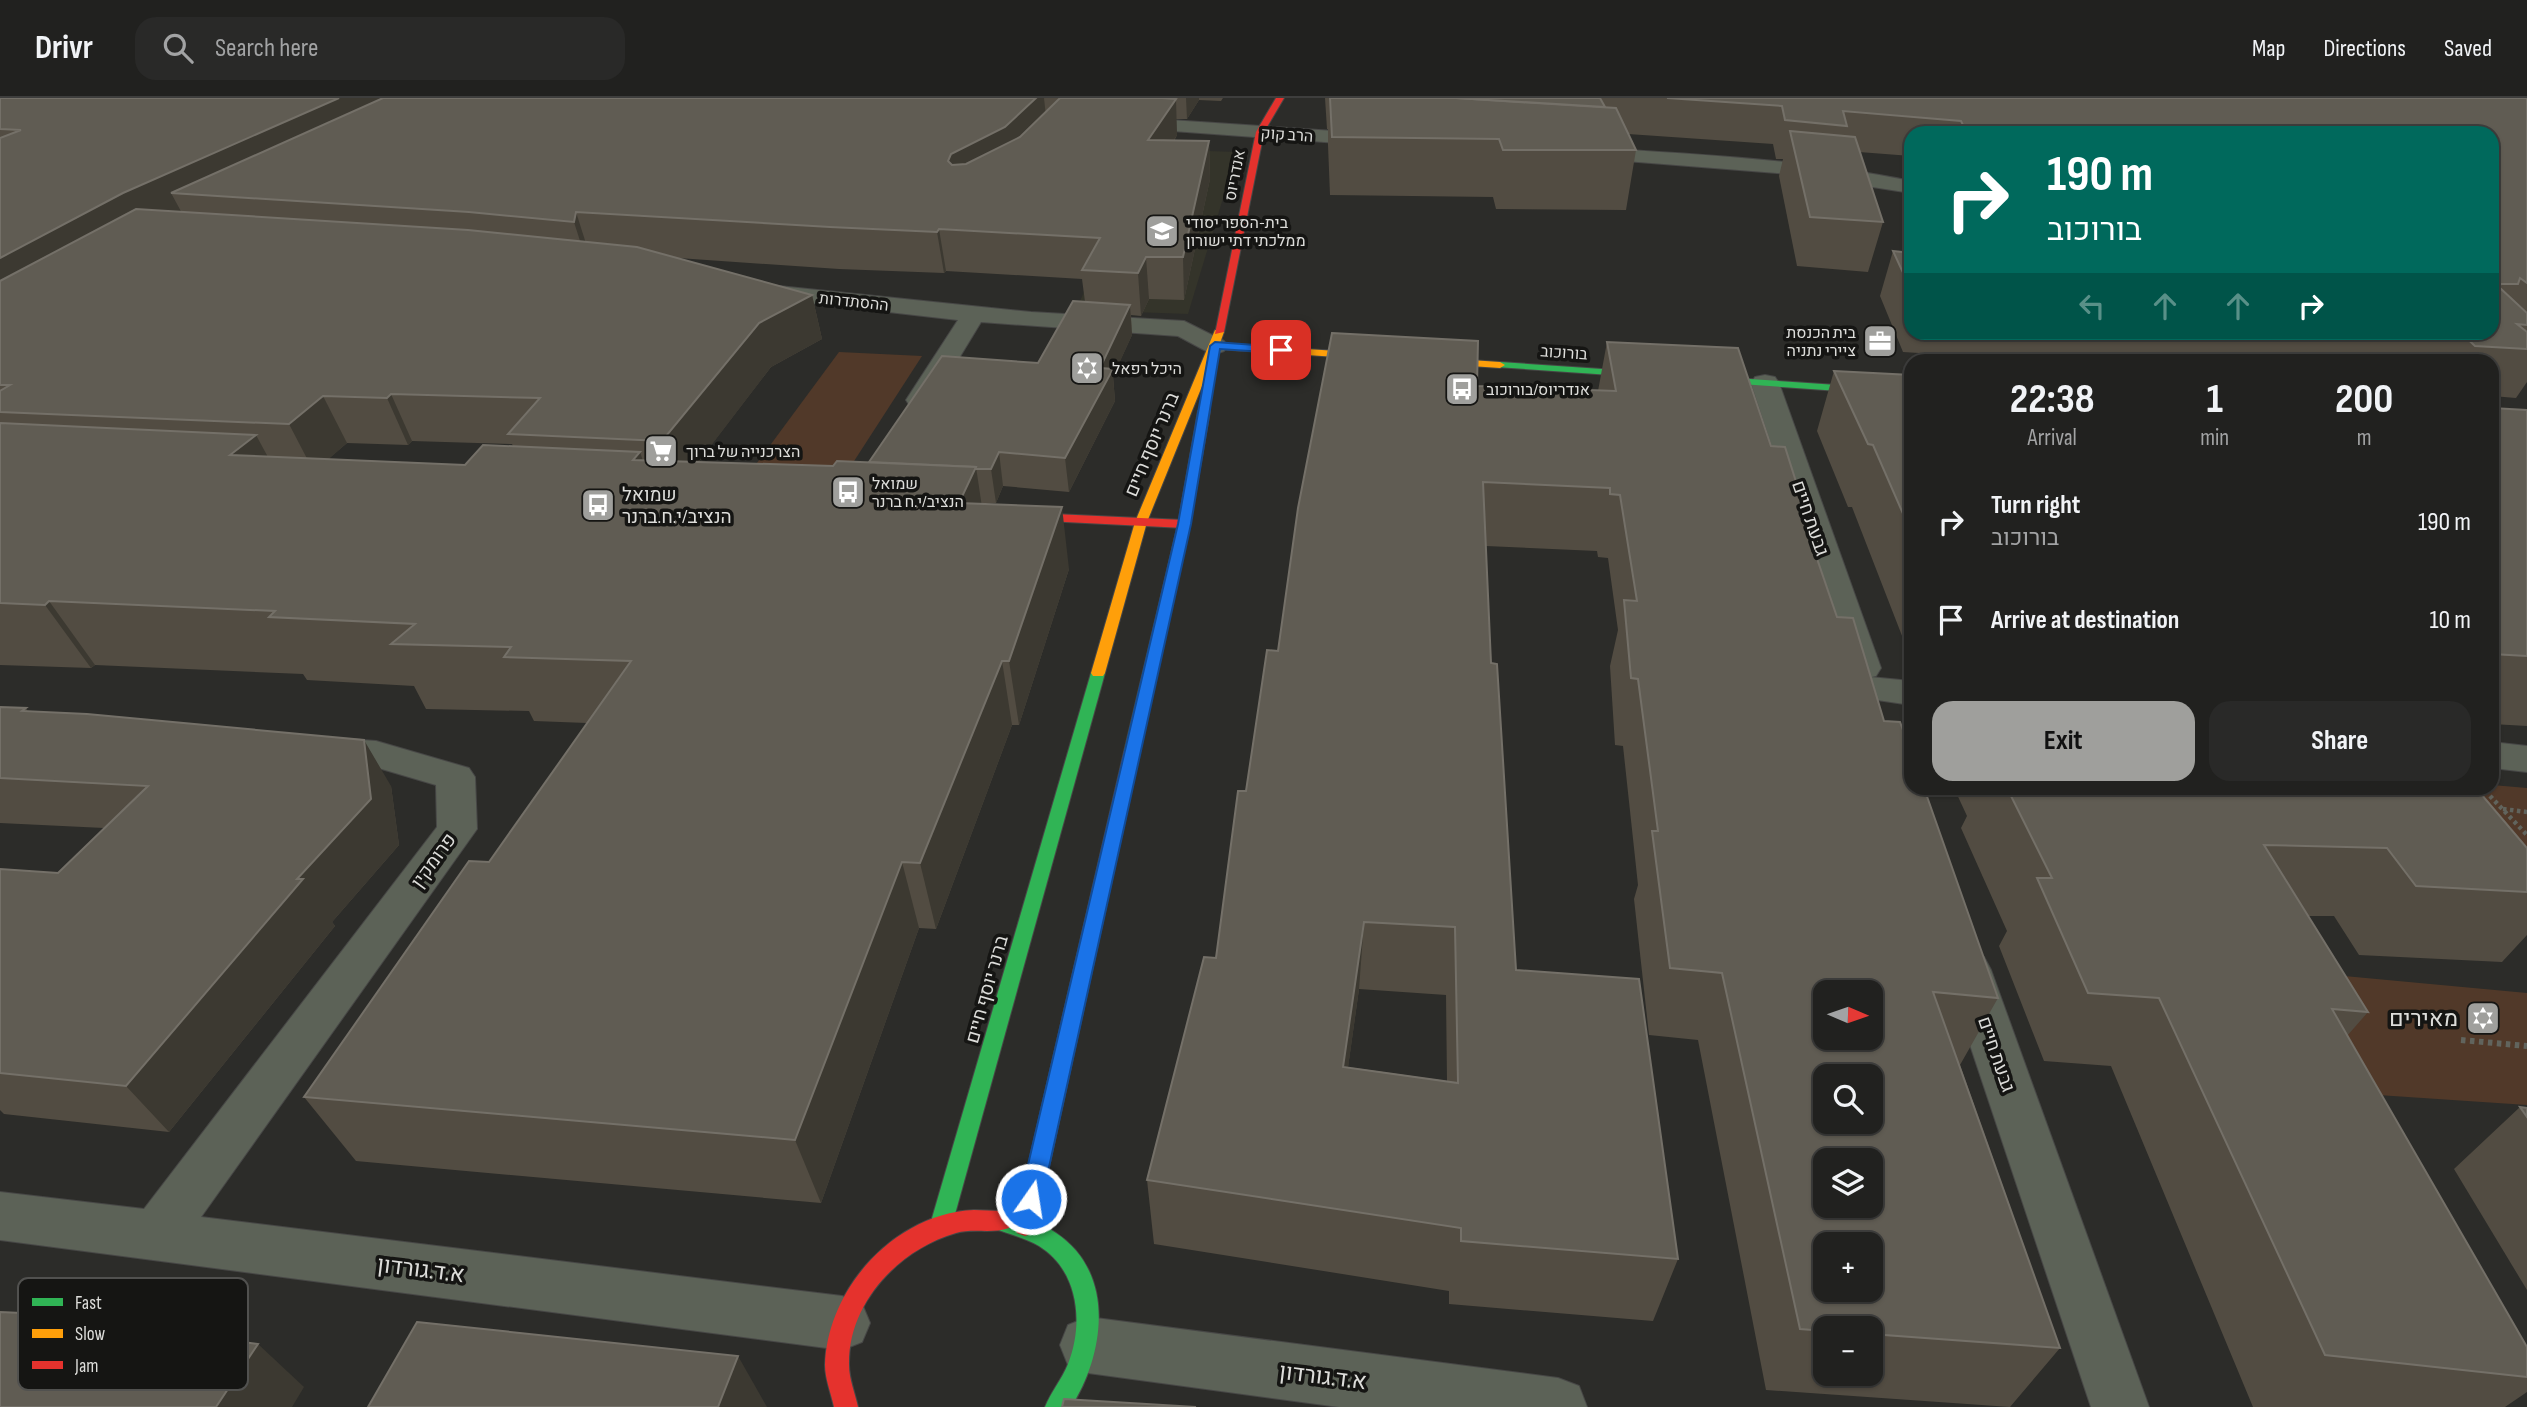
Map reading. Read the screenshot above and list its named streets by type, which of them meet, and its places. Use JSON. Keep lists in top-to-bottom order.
{
  "streets": {
    "street": [
      "הרב קוק",
      "אנדריוס",
      "ההסתדרות",
      "בורוכוב",
      "ברנר יוסף חיים",
      "גבעת חיים",
      "פרומקין",
      "א.ד.גורדון"
    ]
  },
  "crossings": [
    ["הרב קוק", "אנדריוס"],
    ["אנדריוס", "ההסתדרות"],
    ["אנדריוס", "בורוכוב"],
    ["אנדריוס", "ברנר יוסף חיים"],
    ["ההסתדרות", "בורוכוב"],
    ["ההסתדרות", "ברנר יוסף חיים"],
    ["בורוכוב", "ברנר יוסף חיים"],
    ["בורוכוב", "גבעת חיים"],
    ["פרומקין", "א.ד.גורדון"]
  ],
  "places": {
    "school or university": ["בית-הספר יסודי ממלכתי דתי ישורון"],
    "office": ["בית הכנסת ציירי נתניה"],
    "synagogue": ["היכל רפאל", "מאירים"],
    "bus stop": ["אנדריוס/בורוכוב", "שמואל הנציב/י.ח ברנר", "שמואל הנציב/י.ח.ברנר"],
    "supermarket": ["הצרכנייה של ברוך"]
  },
  "legend": ["Fast", "Slow", "Jam"],
  "north": "right",
  "page": {
    "header": "Drivr",
    "search": "Search here",
    "nav": ["Map", "Directions", "Saved"],
    "turn": ["190 m", "בורוכוב"],
    "eta": [
      "22:38",
      "Arrival",
      "1",
      "min",
      "200",
      "m"
    ],
    "list": [
      {
        "name": "Turn right",
        "note": "בורוכוב",
        "value": "190 m"
      },
      {
        "name": "Arrive at destination",
        "value": "10 m"
      }
    ],
    "buttons": ["Exit", "Share"],
    "map_buttons": ["+", "−"]
  }
}
